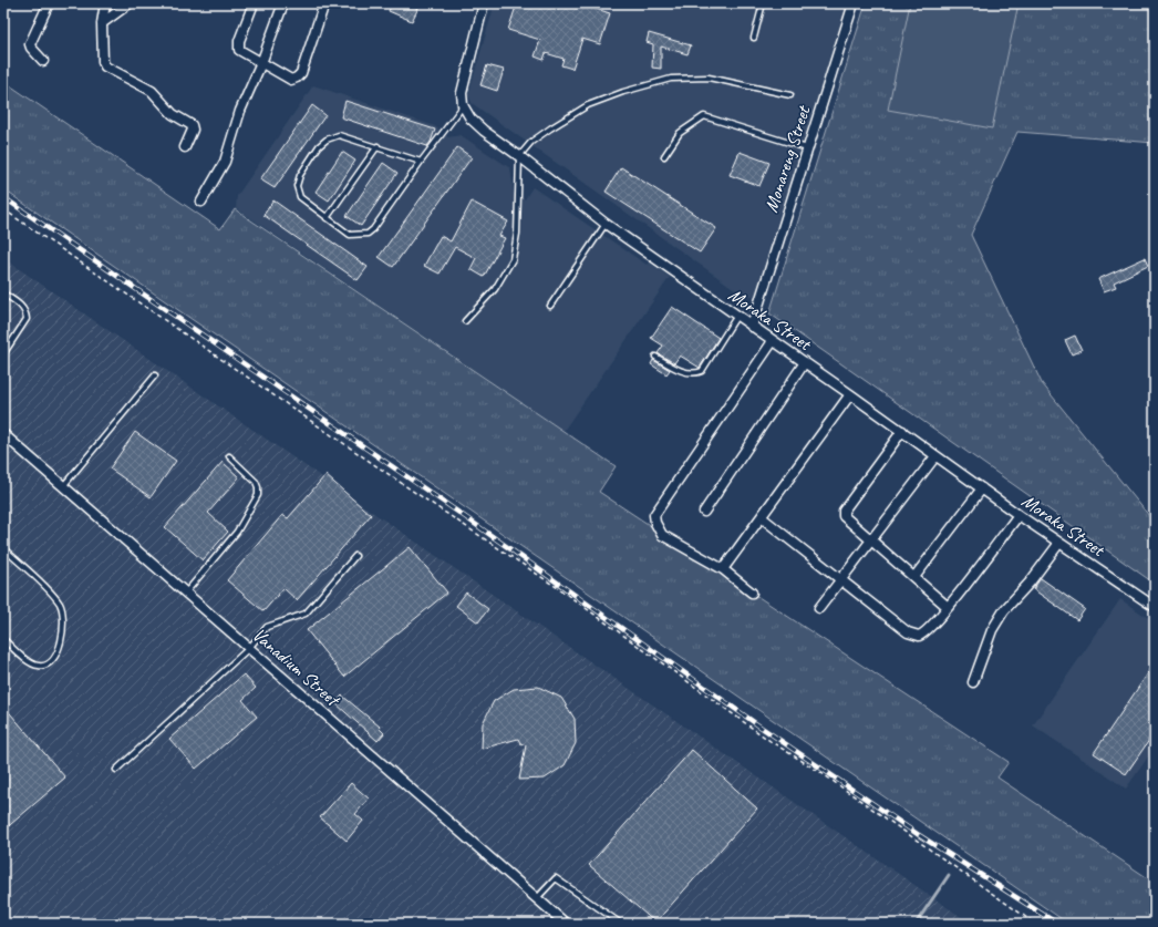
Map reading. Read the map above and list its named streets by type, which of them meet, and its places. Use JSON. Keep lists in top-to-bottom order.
{
  "streets": {
    "street": ["Monareng Street", "Moraka Street", "Vanadium Street"]
  },
  "crossings": [
    ["Monareng Street", "Moraka Street"]
  ]
}
